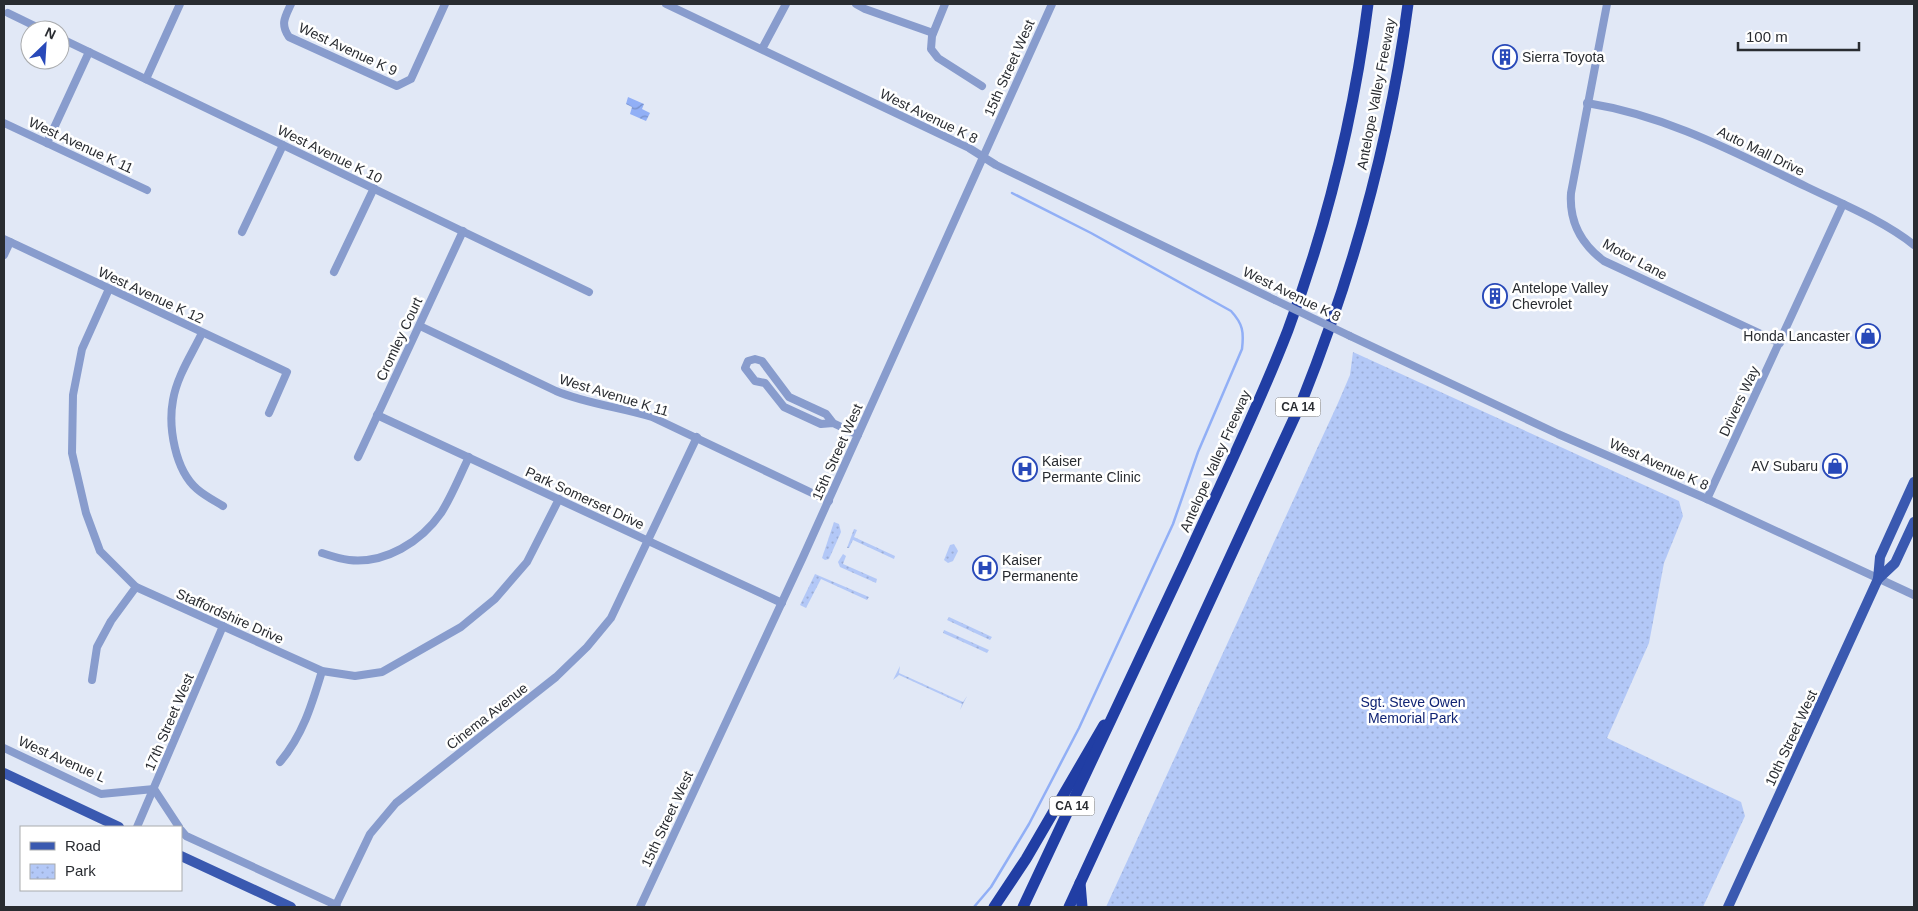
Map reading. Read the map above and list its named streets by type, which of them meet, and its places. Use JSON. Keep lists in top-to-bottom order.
{
  "streets": {
    "highway": ["Antelope Valley Freeway", "CA 14"],
    "main road": ["10th Street West"],
    "street": [
      "West Avenue K 9",
      "15th Street West",
      "West Avenue K 8",
      "West Avenue K 11",
      "Auto Mall Drive",
      "West Avenue K 10",
      "Motor Lane",
      "West Avenue K 12",
      "Cromley Court",
      "Drivers Way",
      "Park Somerset Drive",
      "Staffordshire Drive",
      "Cinema Avenue",
      "17th Street West",
      "West Avenue L"
    ]
  },
  "crossings": [
    ["15th Street West", "West Avenue K 8"],
    ["15th Street West", "West Avenue K 11"],
    ["15th Street West", "Park Somerset Drive"],
    ["West Avenue K 8", "Drivers Way"],
    ["West Avenue K 8", "10th Street West"],
    ["West Avenue K 11", "Cromley Court"],
    ["West Avenue K 11", "Cinema Avenue"],
    ["Auto Mall Drive", "Motor Lane"],
    ["Auto Mall Drive", "Drivers Way"],
    ["West Avenue K 10", "Cromley Court"],
    ["Motor Lane", "Drivers Way"],
    ["West Avenue K 12", "Staffordshire Drive"],
    ["Cromley Court", "Park Somerset Drive"],
    ["Park Somerset Drive", "Staffordshire Drive"],
    ["Park Somerset Drive", "Cinema Avenue"],
    ["Staffordshire Drive", "17th Street West"],
    ["17th Street West", "West Avenue L"]
  ],
  "parks": ["Sgt. Steve Owen Memorial Park"],
  "places": {
    "building": ["Sierra Toyota", "Antelope Valley Chevrolet"],
    "shop": ["Honda Lancaster", "AV Subaru"],
    "hospital": ["Kaiser Permante Clinic", "Kaiser Permanente"]
  },
  "legend": ["Road", "Park"],
  "scale_bar": "100 m",
  "north": "top right"
}
